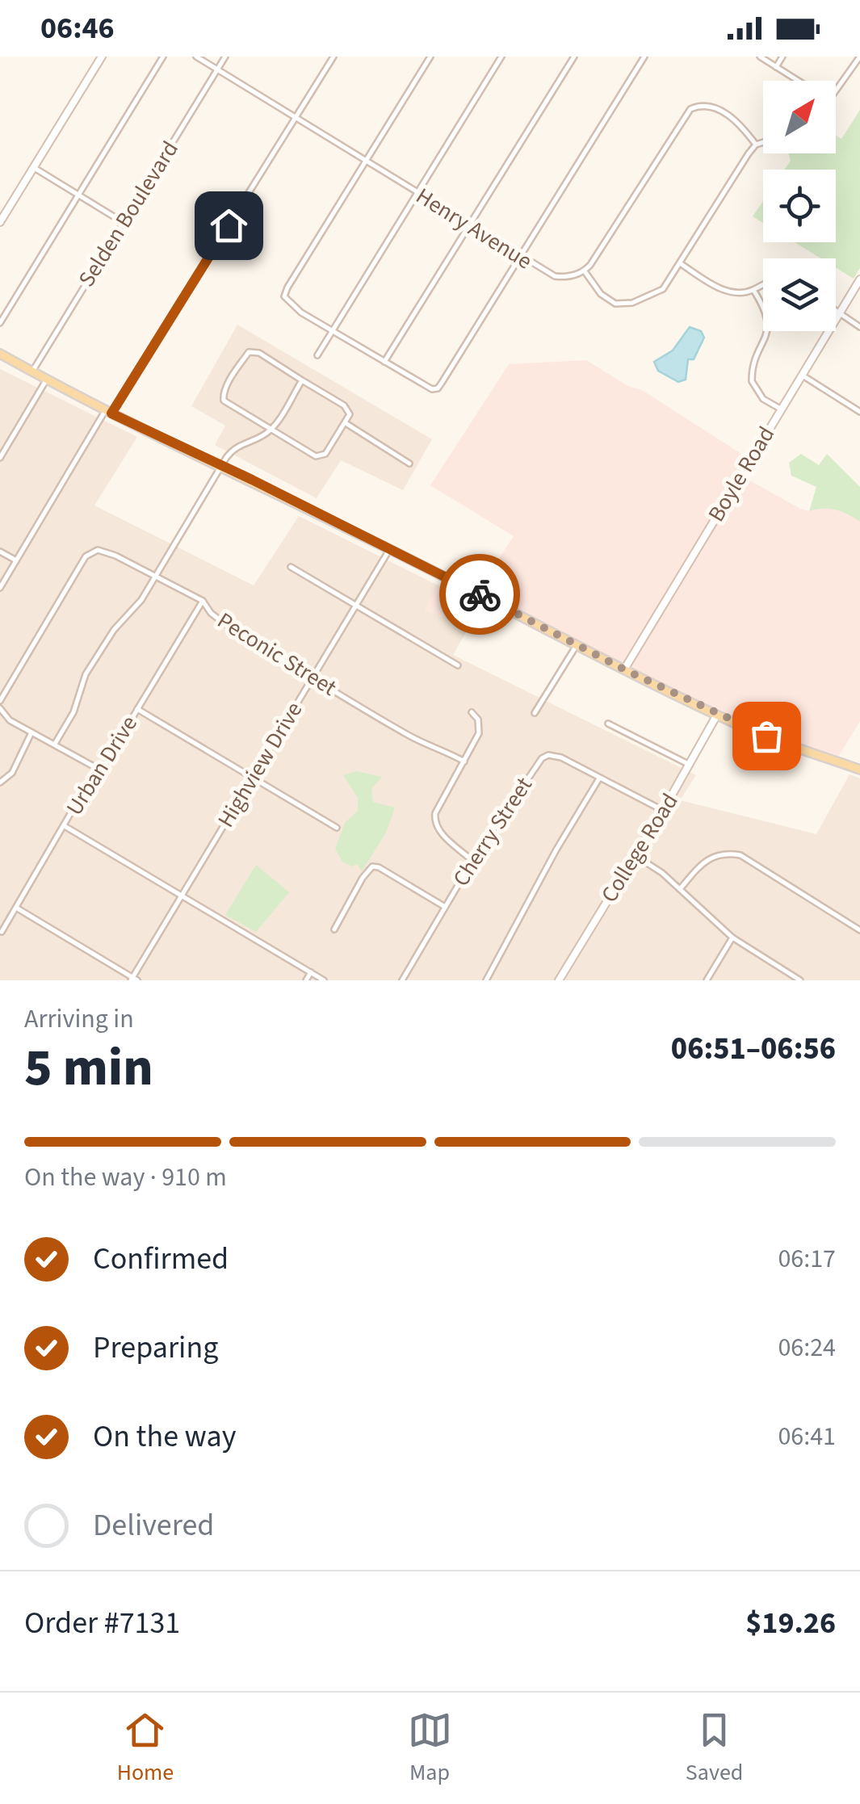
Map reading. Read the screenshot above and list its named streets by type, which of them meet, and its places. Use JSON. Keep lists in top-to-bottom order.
{
  "streets": {
    "street": [
      "Selden Boulevard",
      "Henry Avenue",
      "Boyle Road",
      "Peconic Street",
      "Highview Drive",
      "Urban Drive",
      "Cherry Street",
      "College Road"
    ]
  },
  "crossings": [
    ["Selden Boulevard", "Henry Avenue"],
    ["Peconic Street", "Highview Drive"],
    ["Peconic Street", "Urban Drive"],
    ["Cherry Street", "College Road"]
  ],
  "north": "top right",
  "page": {
    "status": "06:46",
    "heading": ["5 min", "Arriving in", "06:51–06:56"],
    "panel": ["Order #7131", "$19.26"],
    "bar": "On the way · 910 m",
    "list": [
      ["Confirmed", "06:17"],
      ["Preparing", "06:24"],
      ["On the way", "06:41"],
      "Delivered"
    ],
    "tabs": ["Home", "Map", "Saved"]
  }
}
